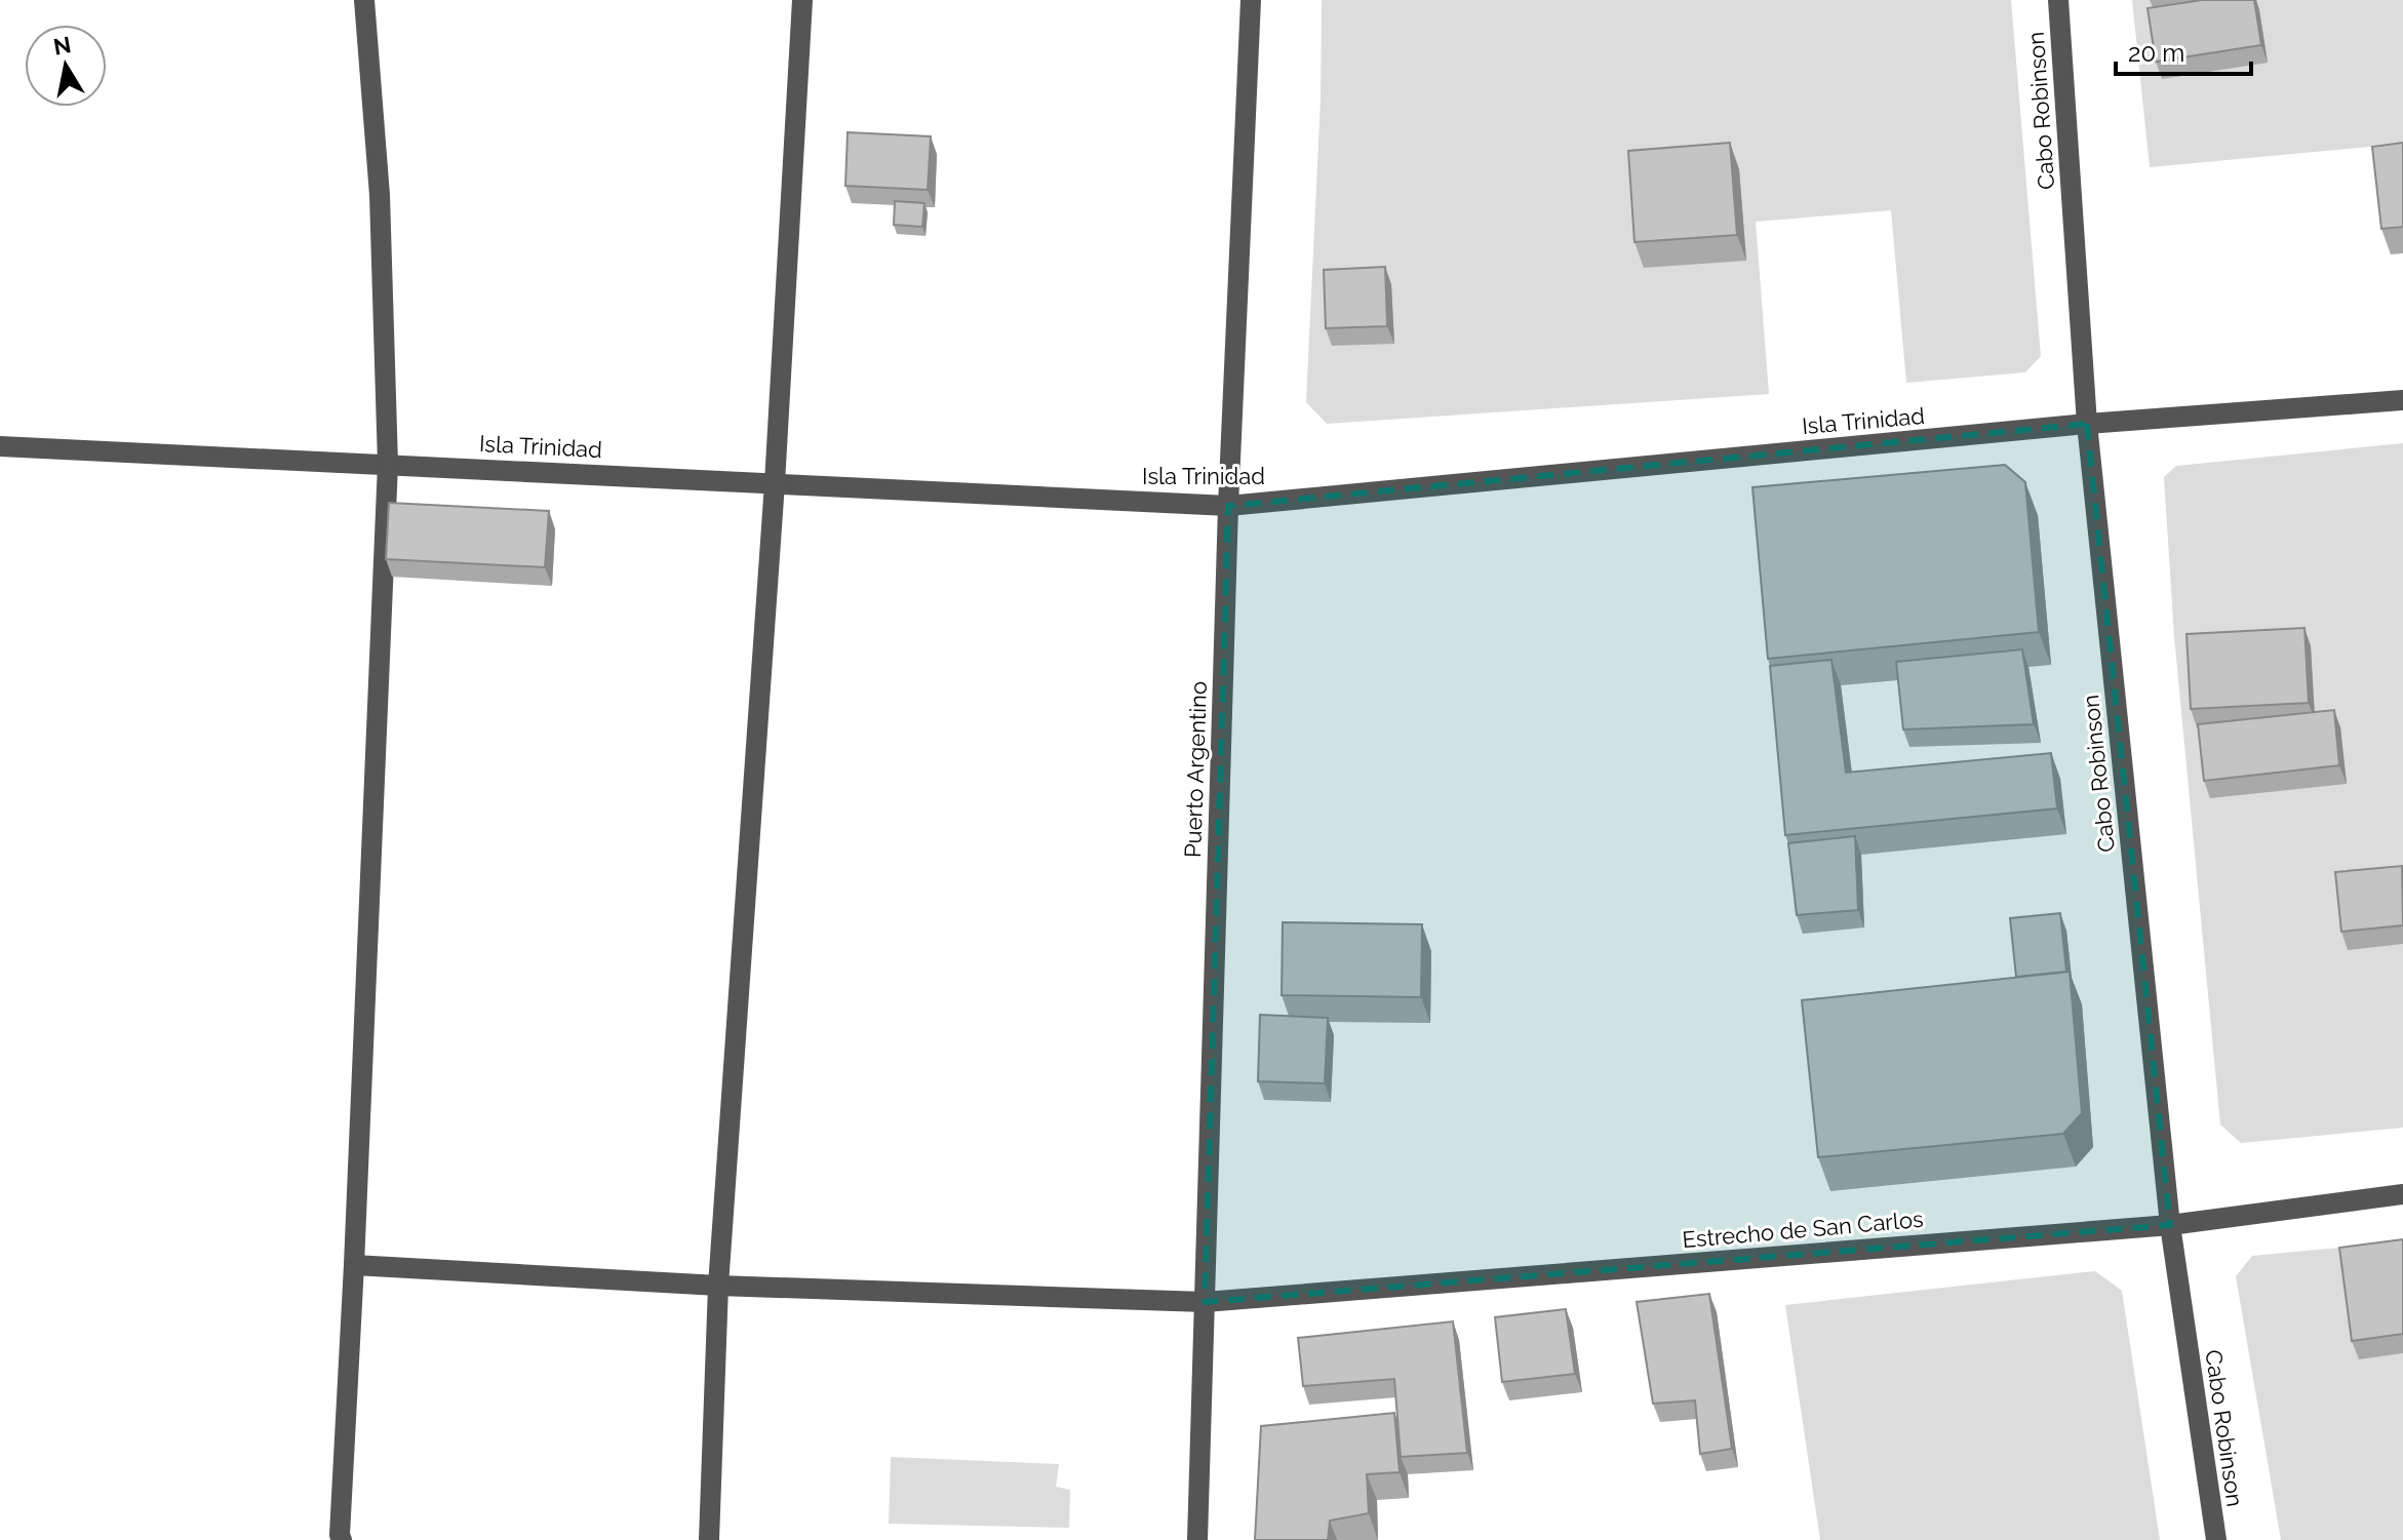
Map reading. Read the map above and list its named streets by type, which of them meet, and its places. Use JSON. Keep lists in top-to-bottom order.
{
  "streets": {
    "street": [
      "Cabo Robinson",
      "Isla Trinidad",
      "Puerto Argentino",
      "Estrecho de San Carlos"
    ]
  },
  "crossings": [
    ["Cabo Robinson", "Isla Trinidad"],
    ["Cabo Robinson", "Estrecho de San Carlos"],
    ["Isla Trinidad", "Puerto Argentino"],
    ["Puerto Argentino", "Estrecho de San Carlos"]
  ],
  "scale_bar": "20 m",
  "north": "top"
}
